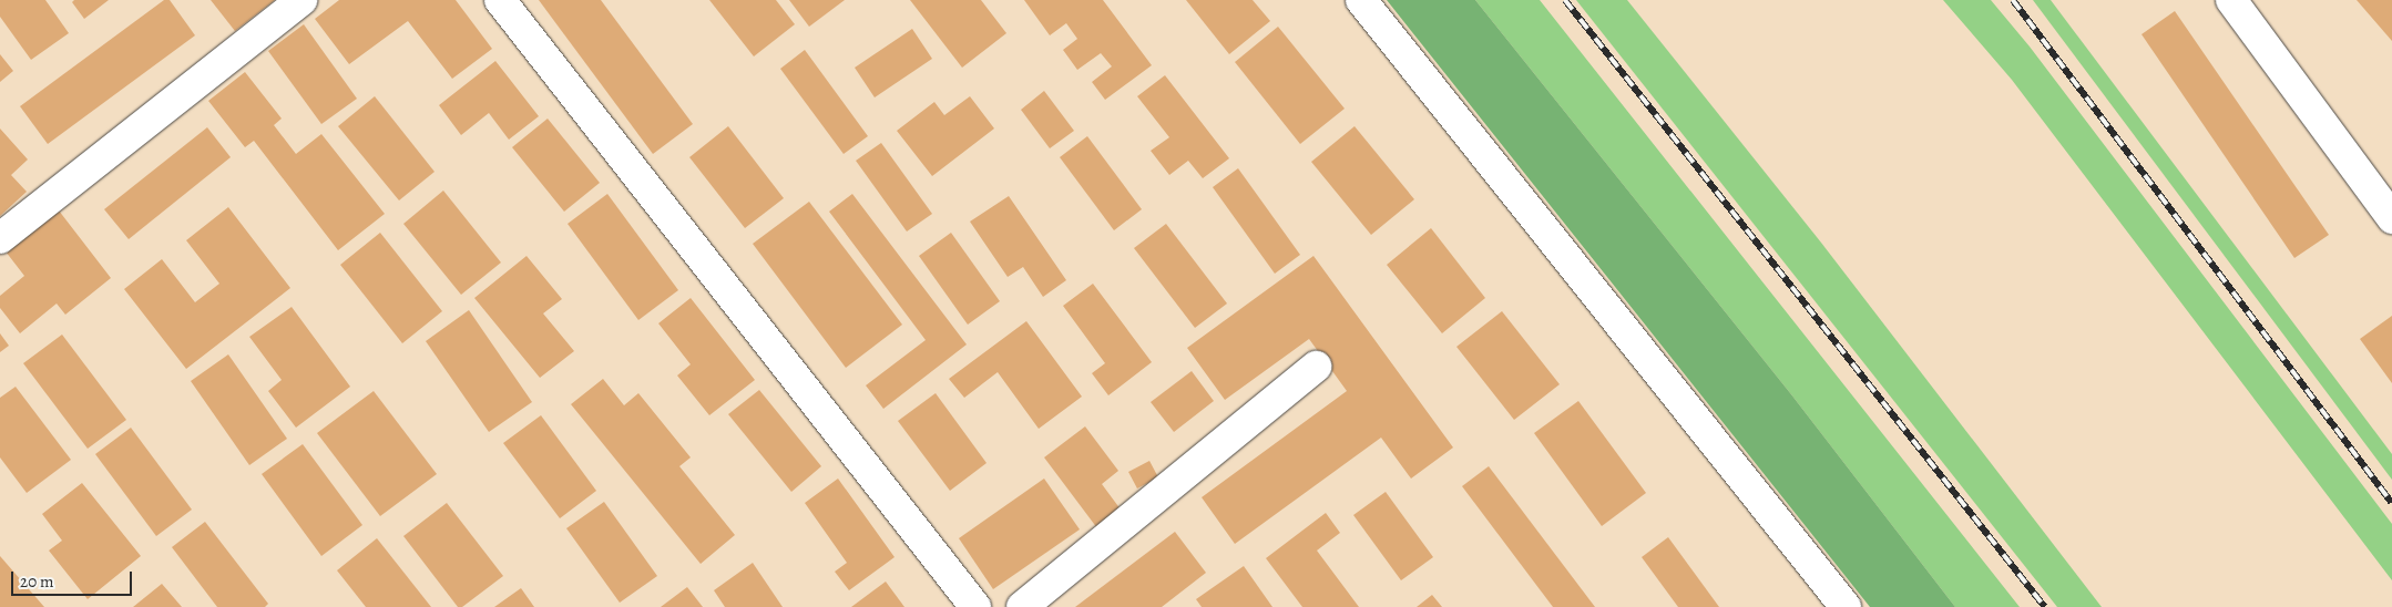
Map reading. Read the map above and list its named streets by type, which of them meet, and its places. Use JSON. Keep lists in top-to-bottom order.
{
  "scale_bar": "20 m"
}
